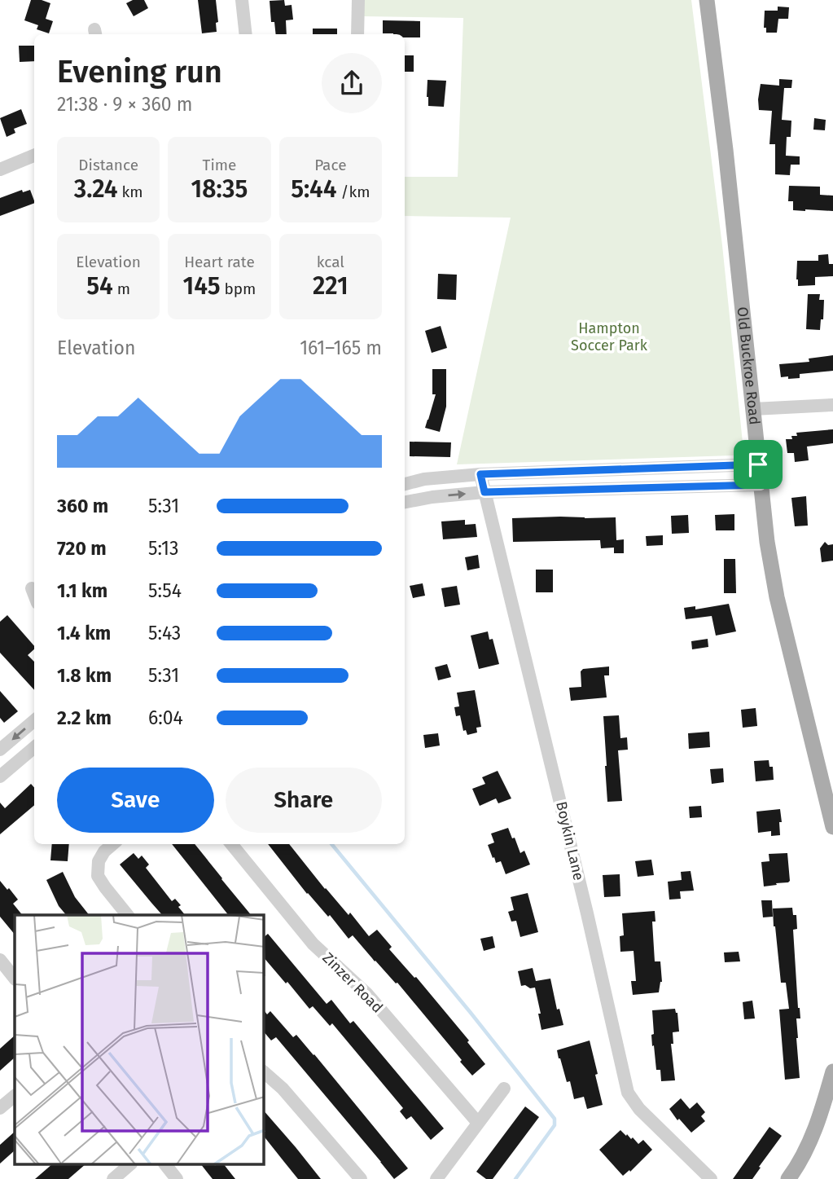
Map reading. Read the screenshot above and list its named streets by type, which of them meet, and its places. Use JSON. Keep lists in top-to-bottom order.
{
  "streets": {
    "main road": ["Old Buckroe Road"],
    "street": ["Boykin Lane", "Zinzer Road"]
  },
  "parks": ["Hampton Soccer Park"],
  "page": {
    "heading": ["Evening run", "21:38 · 9 × 360 m"],
    "stats": [
      ["Distance", "3.24 km"],
      ["Time", "18:35"],
      ["Pace", "5:44 /km"],
      ["Elevation", "54 m"],
      ["Heart rate", "145 bpm"],
      ["kcal", "221"]
    ],
    "chart": ["Elevation", "161–165 m"],
    "list": [
      {
        "name": "360 m",
        "note": "5:31"
      },
      {
        "name": "720 m",
        "note": "5:13"
      },
      {
        "name": "1.1 km",
        "note": "5:54"
      },
      {
        "name": "1.4 km",
        "note": "5:43"
      },
      {
        "name": "1.8 km",
        "note": "5:31"
      },
      {
        "name": "2.2 km",
        "note": "6:04"
      }
    ],
    "buttons": ["Save", "Share"]
  }
}
